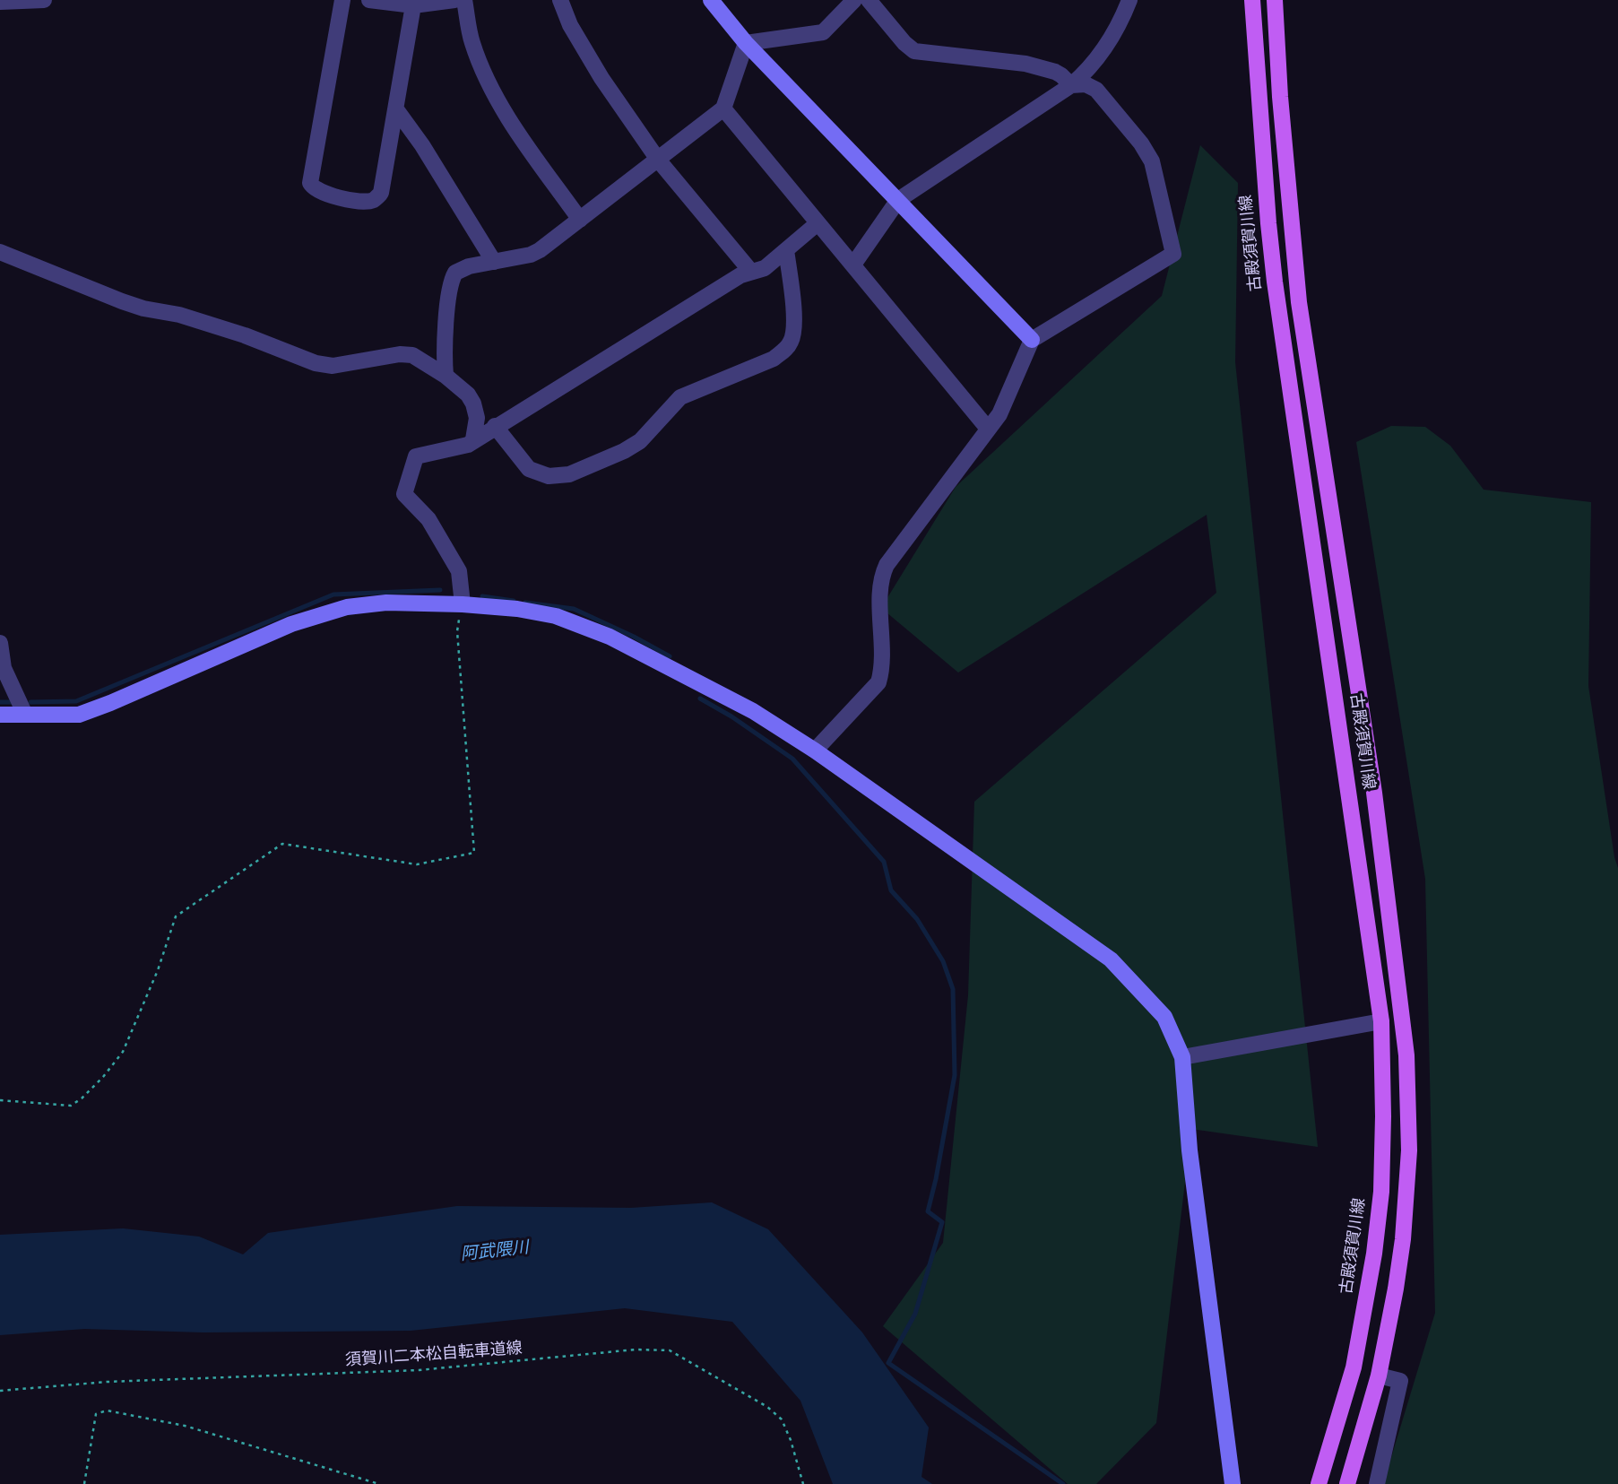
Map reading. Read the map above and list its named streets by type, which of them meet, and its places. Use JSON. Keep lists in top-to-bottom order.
{
  "streets": {
    "main road": ["古殿須賀川線"],
    "path": ["須賀川二本松自転車道線"]
  },
  "water": ["阿武隈川"]
}
